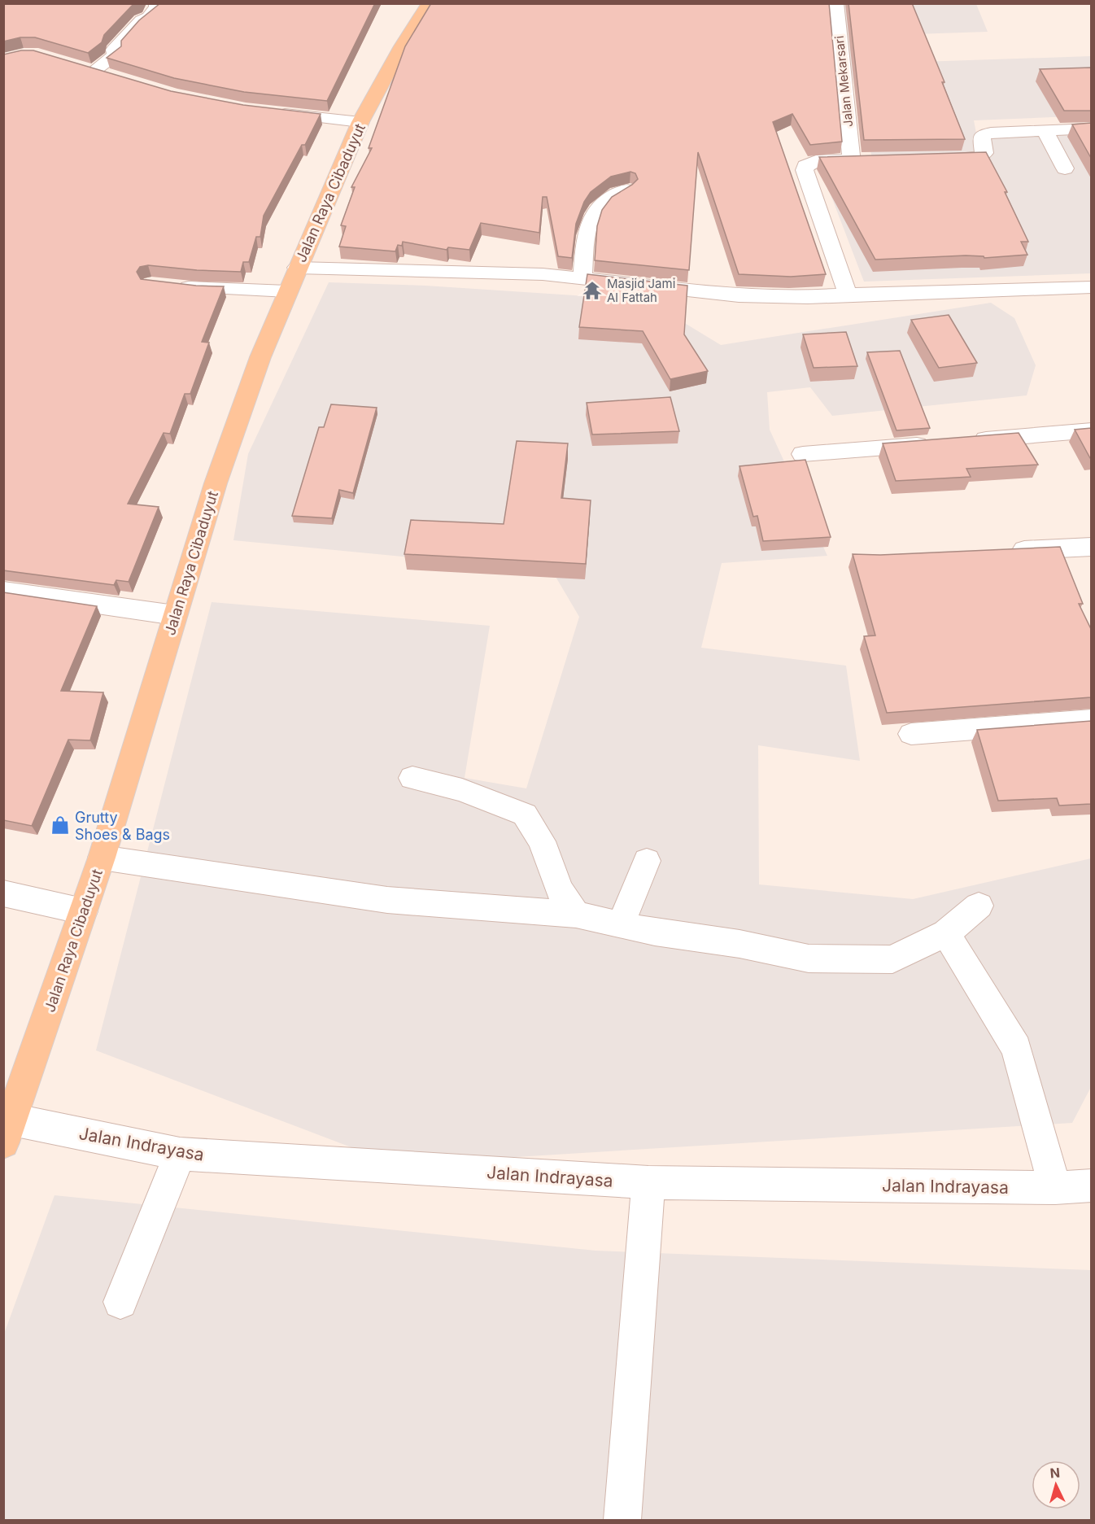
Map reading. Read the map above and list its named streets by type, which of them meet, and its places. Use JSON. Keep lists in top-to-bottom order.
{
  "streets": {
    "main road": ["Jalan Raya Cibaduyut"],
    "street": ["Jalan Mekarsari", "Jalan Indrayasa"]
  },
  "crossings": [
    ["Jalan Raya Cibaduyut", "Jalan Indrayasa"]
  ],
  "places": {
    "temple": ["Masjid Jami Al Fattah"],
    "shop": ["Grutty Shoes & Bags"]
  },
  "north": "top"
}
